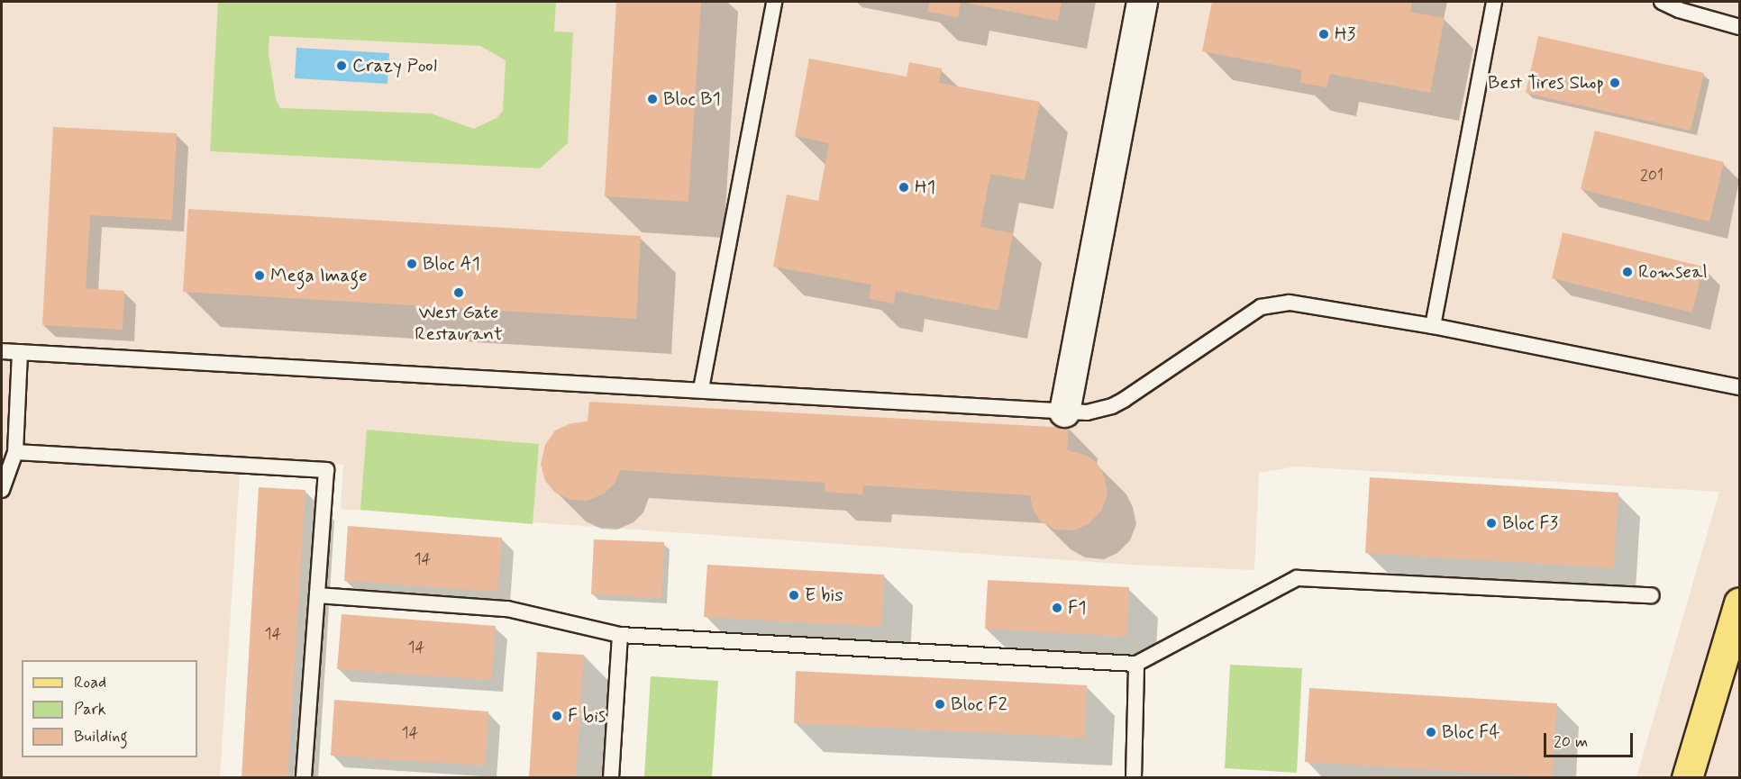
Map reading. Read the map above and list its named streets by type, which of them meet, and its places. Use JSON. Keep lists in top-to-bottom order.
{
  "places": [
    "H3",
    "Crazy Pool",
    "Best Tires Shop",
    "Bloc B1",
    "H1",
    "Bloc A1",
    "Romseal",
    "Mega Image",
    "West Gate Restaurant",
    "Bloc F3",
    "E bis",
    "F1",
    "Bloc F2",
    "F bis",
    "Bloc F4"
  ],
  "house_numbers": [
    "201",
    "14",
    "14",
    "14",
    "14"
  ],
  "legend": ["Road", "Park", "Building"],
  "scale_bar": "20 m"
}
